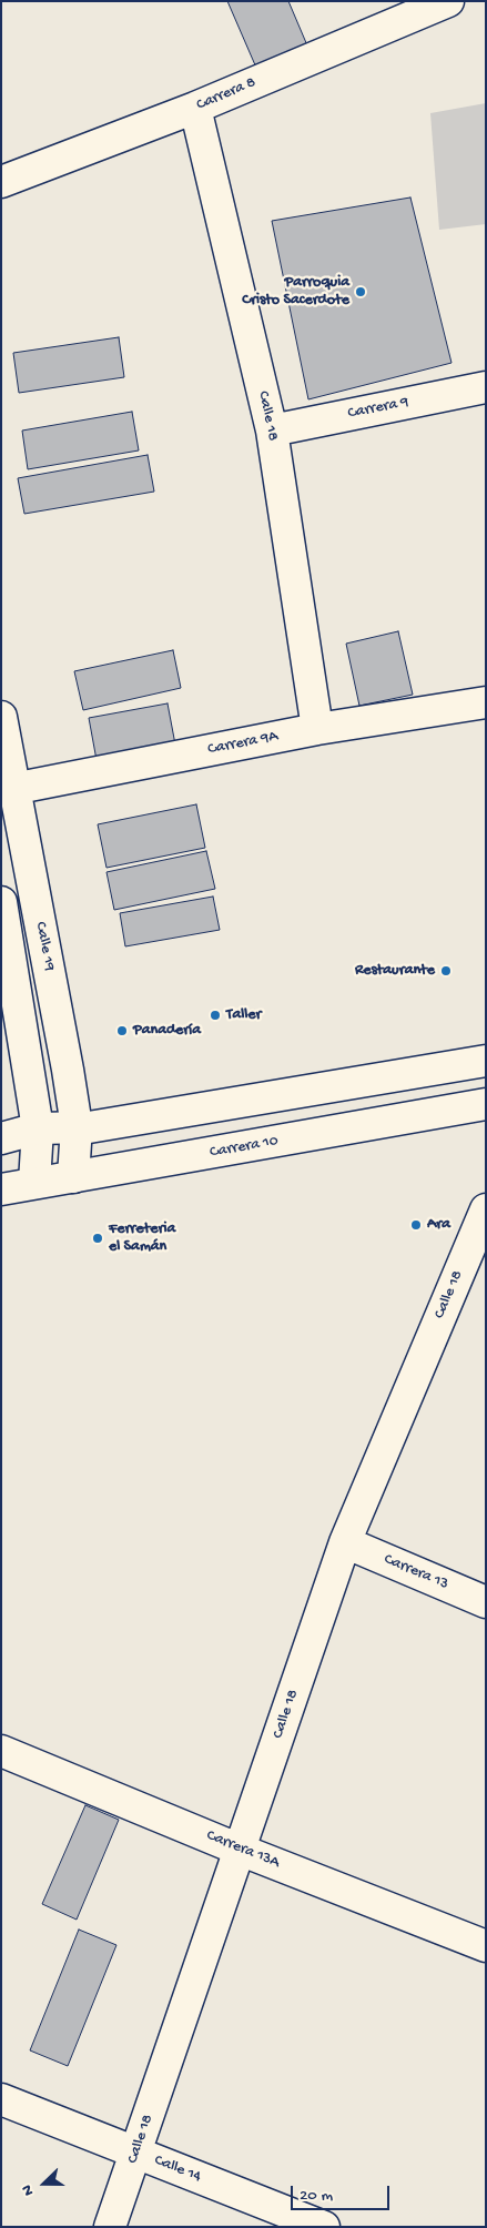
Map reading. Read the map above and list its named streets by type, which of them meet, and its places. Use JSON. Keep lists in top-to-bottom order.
{
  "streets": {
    "street": [
      "Carrera 8",
      "Carrera 9",
      "Calle 18",
      "Carrera 9A",
      "Calle 19",
      "Carrera 10",
      "Carrera 13",
      "Carrera 13A",
      "Calle 14"
    ]
  },
  "crossings": [
    ["Carrera 8", "Calle 18"],
    ["Carrera 9", "Calle 18"],
    ["Calle 18", "Carrera 9A"],
    ["Calle 18", "Carrera 13"],
    ["Calle 18", "Carrera 13A"],
    ["Calle 18", "Calle 14"],
    ["Carrera 9A", "Calle 19"],
    ["Calle 19", "Carrera 10"]
  ],
  "places": [
    "Parroquia Cristo Sacerdote",
    "Restaurante",
    "Taller",
    "Panadería",
    "Ara",
    "Ferreteria el Samán"
  ],
  "scale_bar": "20 m",
  "north": "left"
}
